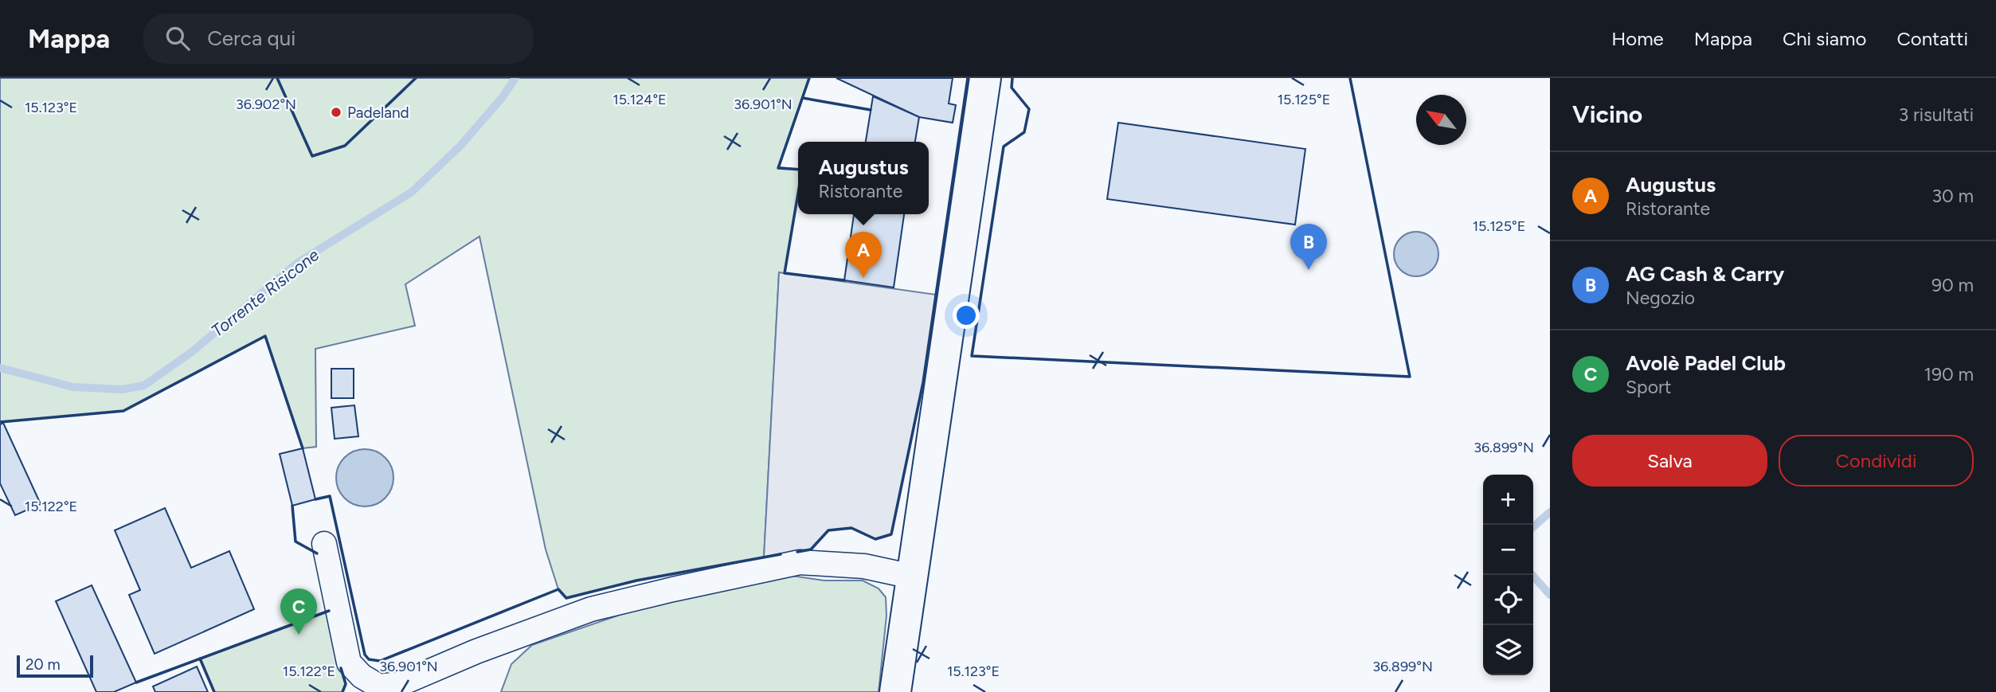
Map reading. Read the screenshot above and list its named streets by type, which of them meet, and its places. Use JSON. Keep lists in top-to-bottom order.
{
  "water": ["Torrente Risicone"],
  "places": ["Padeland"],
  "scale_bar": "20 m",
  "north": "top left",
  "page": {
    "header": "Mappa",
    "search": "Cerca qui",
    "nav": [
      "Home",
      "Mappa",
      "Chi siamo",
      "Contatti"
    ],
    "heading": ["Vicino", "3 risultati"],
    "popup": ["Augustus", "Ristorante"],
    "list": [
      {
        "mark": "A",
        "name": "Augustus",
        "note": "Ristorante",
        "value": "30 m"
      },
      {
        "mark": "B",
        "name": "AG Cash & Carry",
        "note": "Negozio",
        "value": "90 m"
      },
      {
        "mark": "C",
        "name": "Avolè Padel Club",
        "note": "Sport",
        "value": "190 m"
      }
    ],
    "pins": ["B", "A", "C"],
    "buttons": ["Salva", "Condividi"],
    "map_buttons": ["+", "−"],
    "scale": "20 m"
  },
  "coordinates": [
    "15.124°E",
    "15.125°E",
    "36.902°N",
    "36.901°N",
    "15.123°E",
    "36.899°N",
    "15.122°E"
  ]
}
